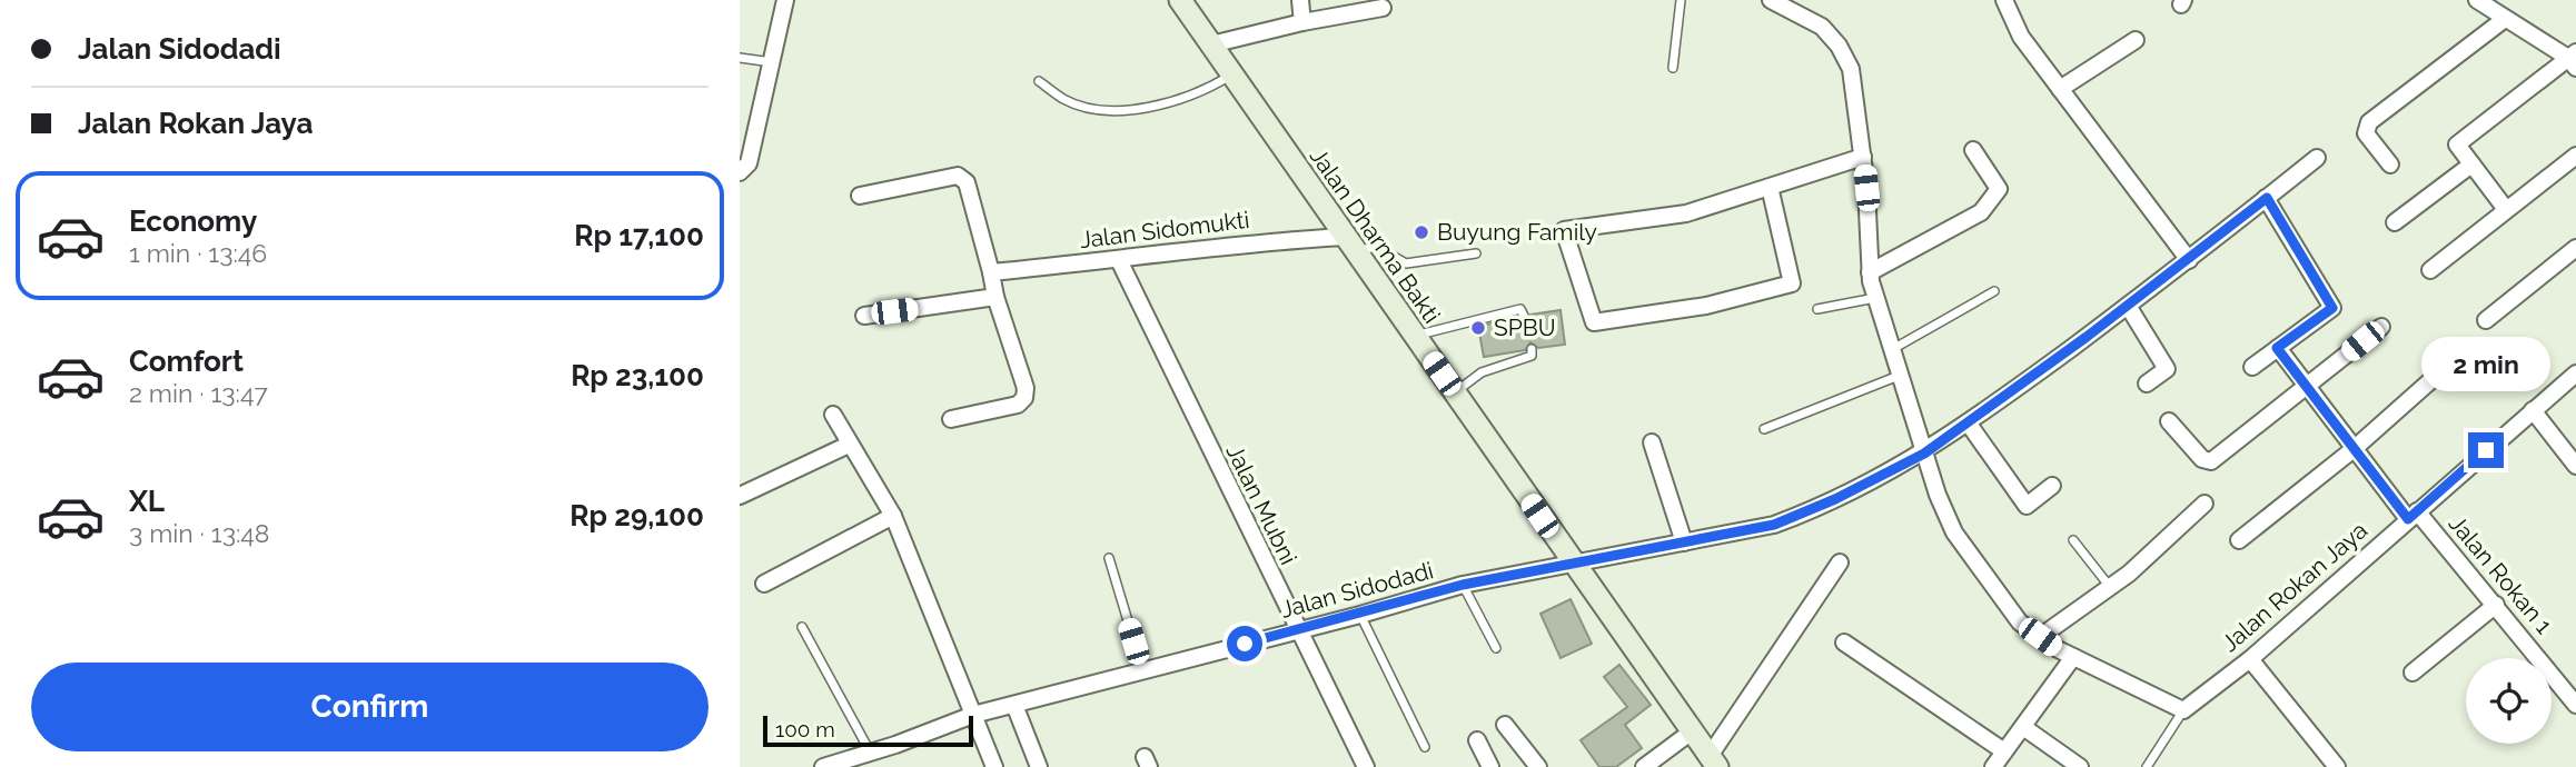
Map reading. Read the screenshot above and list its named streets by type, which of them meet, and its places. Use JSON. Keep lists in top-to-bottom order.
{
  "streets": {
    "main road": ["Jalan Dharma Bakti"],
    "street": [
      "Jalan Sidomukti",
      "Jalan Mubni",
      "Jalan Rokan 1",
      "Jalan Rokan Jaya",
      "Jalan Sidodadi"
    ]
  },
  "crossings": [
    ["Jalan Sidomukti", "Jalan Dharma Bakti"],
    ["Jalan Sidomukti", "Jalan Mubni"],
    ["Jalan Dharma Bakti", "Jalan Sidodadi"],
    ["Jalan Mubni", "Jalan Sidodadi"],
    ["Jalan Rokan 1", "Jalan Rokan Jaya"]
  ],
  "places": ["Buyung Family", "SPBU"],
  "scale_bar": "100 m",
  "page": {
    "banner": ["Jalan Sidodadi", "Jalan Rokan Jaya"],
    "list": [
      {
        "name": "Economy",
        "note": "1 min · 13:46",
        "value": "Rp 17,100"
      },
      {
        "name": "Comfort",
        "note": "2 min · 13:47",
        "value": "Rp 23,100"
      },
      {
        "name": "XL",
        "note": "3 min · 13:48",
        "value": "Rp 29,100"
      }
    ],
    "bubble": "2 min",
    "buttons": "Confirm",
    "scale": "100 m"
  }
}
